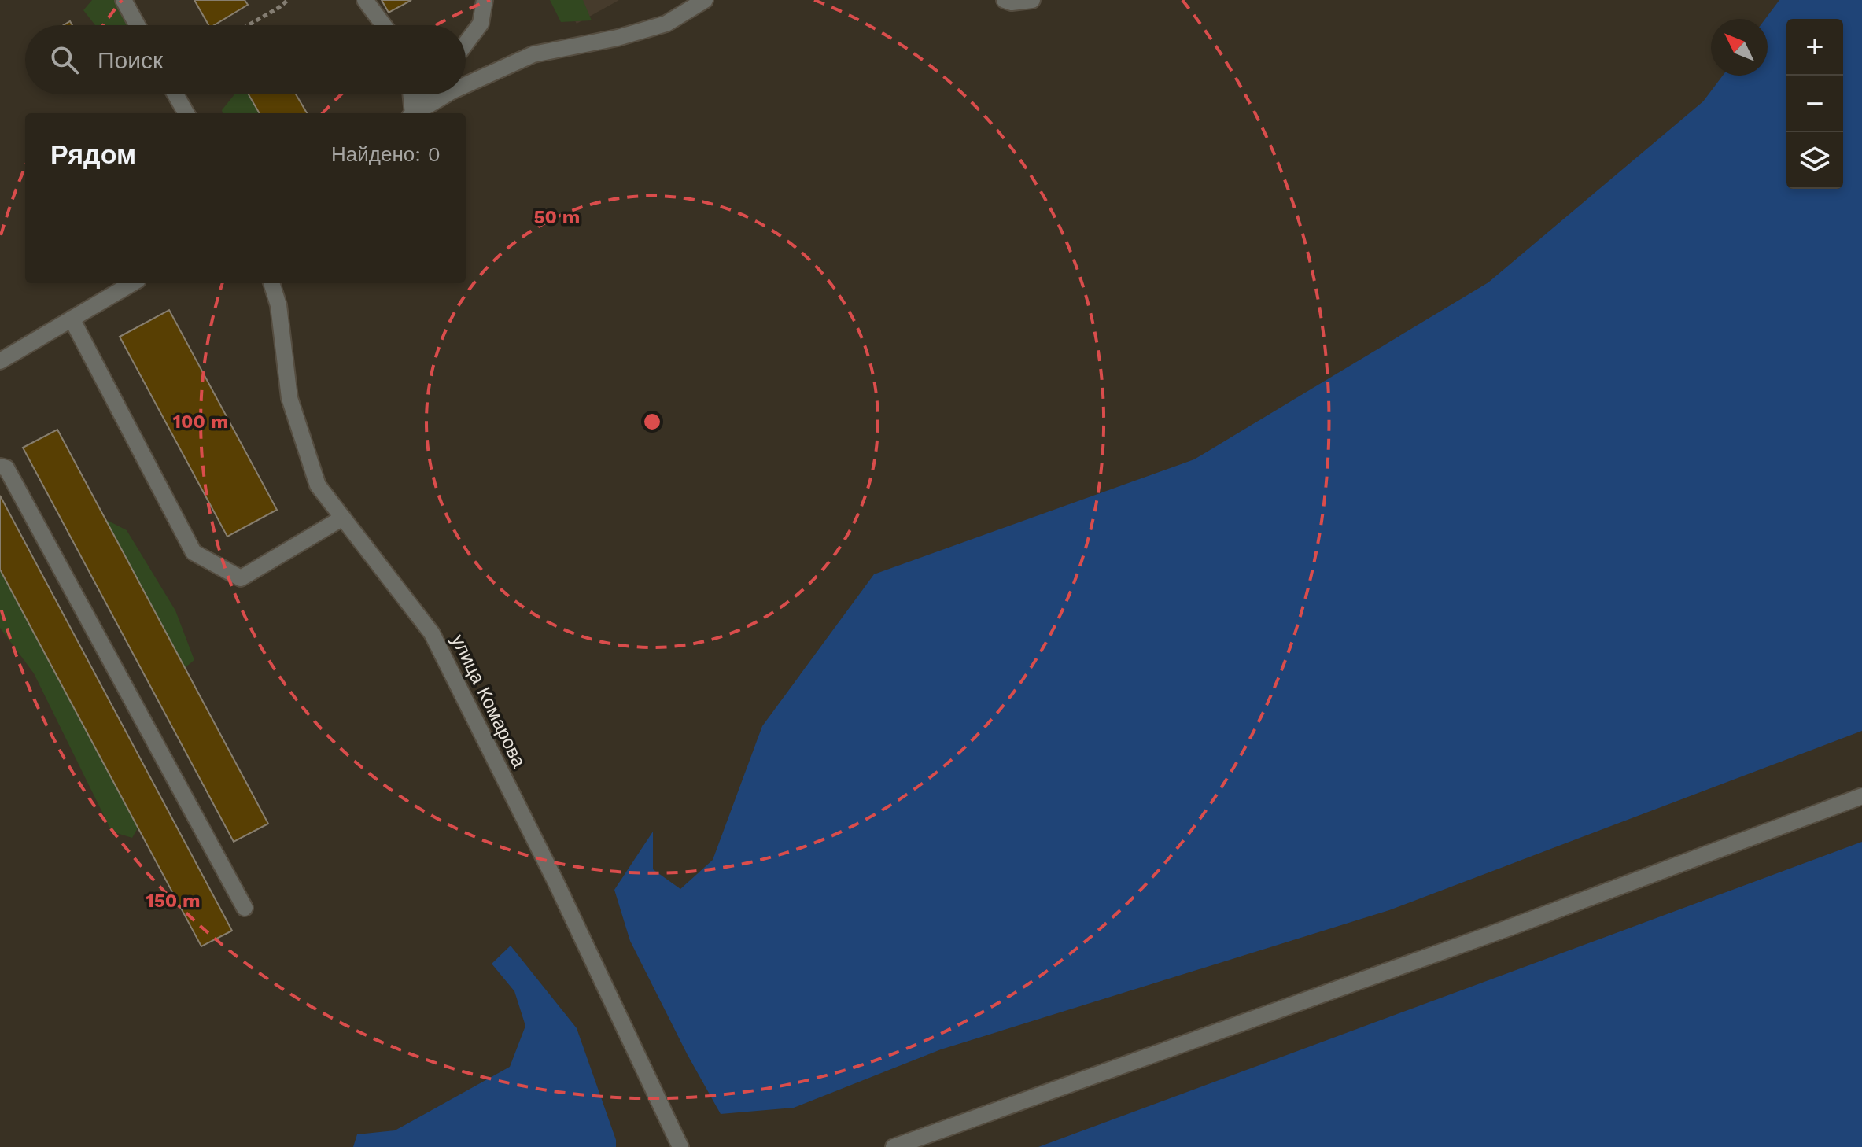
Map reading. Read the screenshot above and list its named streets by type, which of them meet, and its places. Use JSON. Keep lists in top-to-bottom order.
{
  "streets": {
    "street": ["улица Комарова"]
  },
  "north": "top left",
  "page": {
    "map_buttons": ["+", "−"],
    "search": "Поиск",
    "heading": ["Рядом", "Найдено: 0"]
  },
  "rings": ["50 m", "100 m", "150 m"]
}
